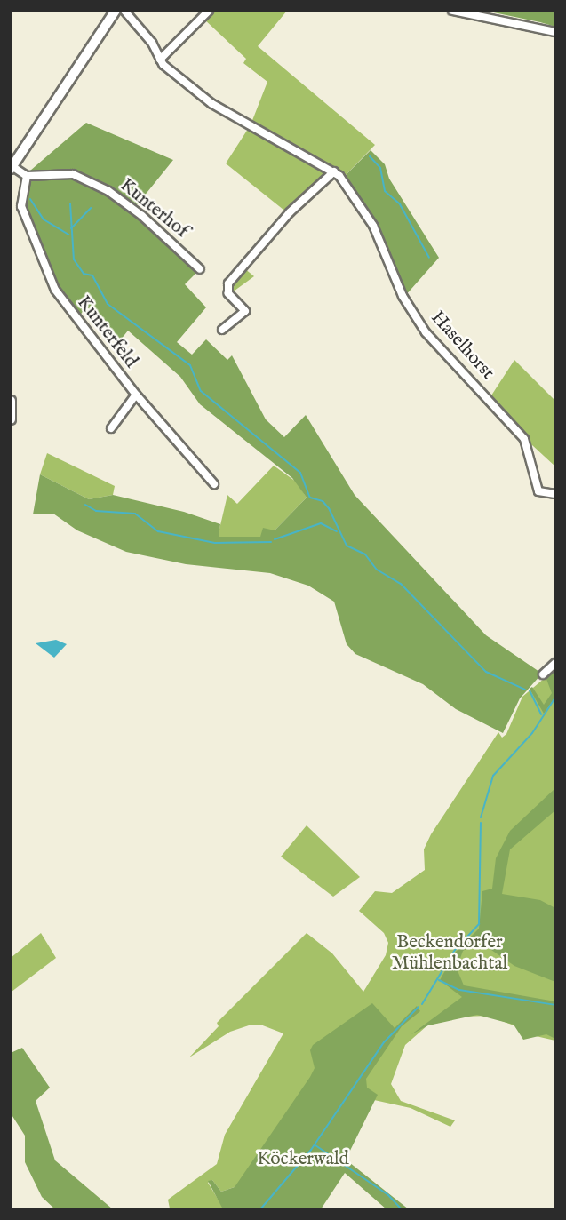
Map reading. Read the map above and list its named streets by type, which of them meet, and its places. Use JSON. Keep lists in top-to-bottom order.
{
  "streets": {
    "street": ["Kunterhof", "Kunterfeld", "Haselhorst"]
  },
  "crossings": [
    ["Kunterhof", "Kunterfeld"]
  ],
  "parks": ["Beckendorfer Mühlenbachtal", "Köckerwald"]
}
